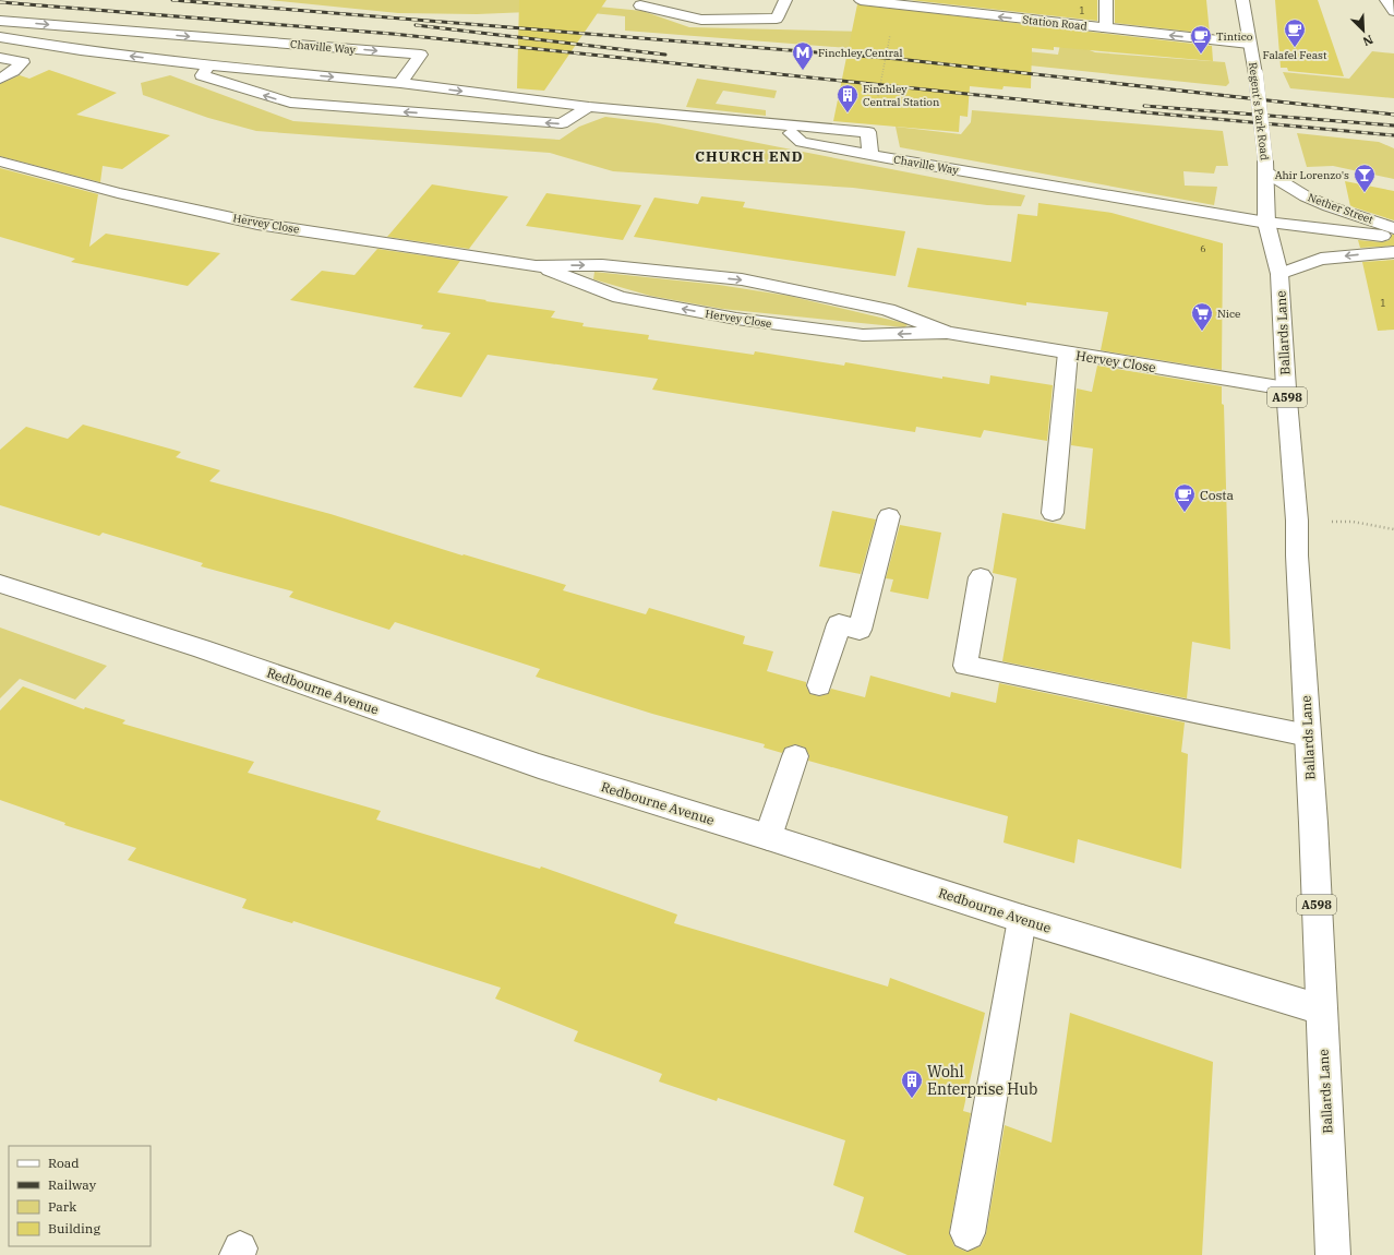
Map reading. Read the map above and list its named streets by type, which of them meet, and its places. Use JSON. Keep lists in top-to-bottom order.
{
  "streets": {
    "street": [
      "Station Road",
      "Chaville Way",
      "Regent's Park Road",
      "Nether Street",
      "Hervey Close",
      "Ballards Lane",
      "A598",
      "Redbourne Avenue"
    ]
  },
  "crossings": [
    ["Station Road", "Regent's Park Road"],
    ["Chaville Way", "Regent's Park Road"],
    ["Chaville Way", "Nether Street"],
    ["Chaville Way", "Ballards Lane"],
    ["Regent's Park Road", "Nether Street"],
    ["Regent's Park Road", "Ballards Lane"],
    ["Nether Street", "Ballards Lane"],
    ["Hervey Close", "Ballards Lane"],
    ["Ballards Lane", "Redbourne Avenue"]
  ],
  "one_way": ["Station Road"],
  "districts": ["CHURCH END"],
  "places": {
    "cafe": ["Falafel Feast", "Tintico", "Costa"],
    "metro station": ["Finchley Central"],
    "building": ["Finchley Central Station", "Wohl Enterprise Hub"],
    "bar": ["Ahir Lorenzo's"],
    "supermarket": ["Nice"]
  },
  "house_numbers": ["1", "6", "1"],
  "legend": [
    "Road",
    "Railway",
    "Park",
    "Building"
  ],
  "north": "bottom right"
}
